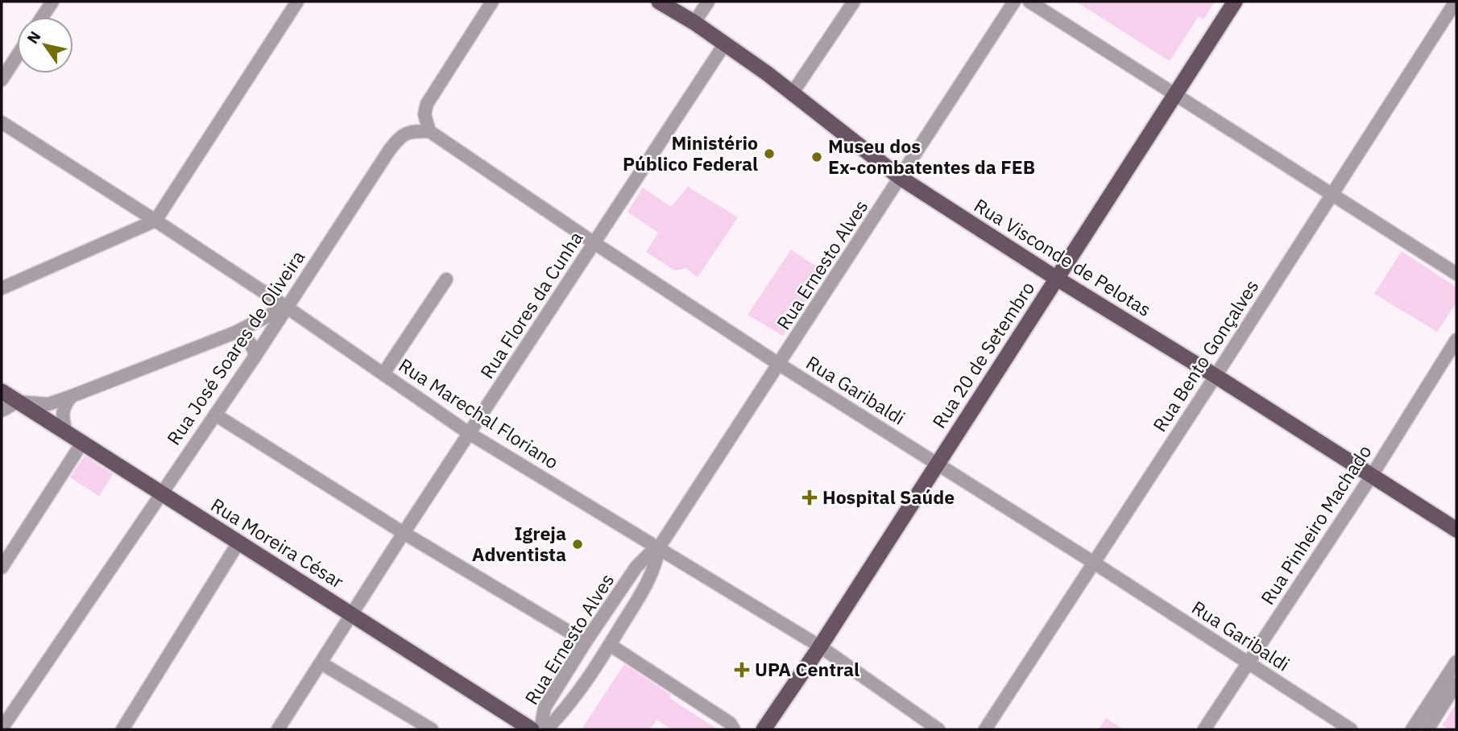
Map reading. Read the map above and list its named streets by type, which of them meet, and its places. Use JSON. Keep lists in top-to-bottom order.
{
  "streets": {
    "main road": ["Rua Visconde de Pelotas", "Rua 20 de Setembro", "Rua Moreira César"],
    "street": [
      "Rua Ernesto Alves",
      "Rua Flores da Cunha",
      "Rua José Soares de Oliveira",
      "Rua Bento Gonçalves",
      "Rua Garibaldi",
      "Rua Marechal Floriano",
      "Rua Pinheiro Machado"
    ]
  },
  "crossings": [
    ["Rua Visconde de Pelotas", "Rua Ernesto Alves"],
    ["Rua Visconde de Pelotas", "Rua Flores da Cunha"],
    ["Rua Visconde de Pelotas", "Rua 20 de Setembro"],
    ["Rua Visconde de Pelotas", "Rua Bento Gonçalves"],
    ["Rua Visconde de Pelotas", "Rua Pinheiro Machado"],
    ["Rua Ernesto Alves", "Rua Garibaldi"],
    ["Rua Ernesto Alves", "Rua Marechal Floriano"],
    ["Rua Flores da Cunha", "Rua Garibaldi"],
    ["Rua Flores da Cunha", "Rua Marechal Floriano"],
    ["Rua Flores da Cunha", "Rua Moreira César"],
    ["Rua José Soares de Oliveira", "Rua Garibaldi"],
    ["Rua José Soares de Oliveira", "Rua Marechal Floriano"],
    ["Rua José Soares de Oliveira", "Rua Moreira César"],
    ["Rua 20 de Setembro", "Rua Garibaldi"],
    ["Rua 20 de Setembro", "Rua Marechal Floriano"],
    ["Rua Bento Gonçalves", "Rua Garibaldi"],
    ["Rua Garibaldi", "Rua Pinheiro Machado"]
  ],
  "places": {
    "other": ["Ministério Público Federal", "Museu dos Ex-combatentes da FEB", "Igreja Adventista"],
    "health": ["Hospital Saúde", "UPA Central"]
  },
  "north": "top left"
}
